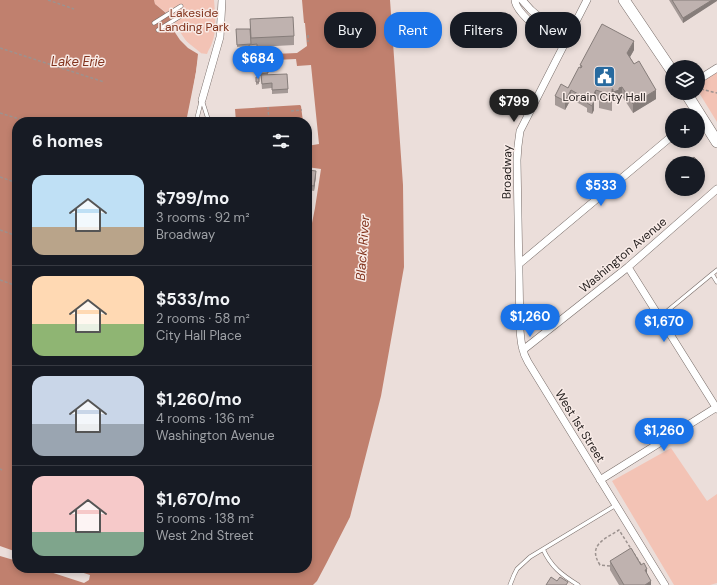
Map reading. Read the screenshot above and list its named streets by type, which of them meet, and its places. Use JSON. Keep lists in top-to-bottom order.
{
  "streets": {
    "street": ["Broadway", "Washington Avenue", "West 1st Street"]
  },
  "crossings": [
    ["Broadway", "West 1st Street"],
    ["Washington Avenue", "West 1st Street"]
  ],
  "water": ["Lake Erie", "Black River"],
  "parks": ["Lakeside Landing Park"],
  "places": {
    "public building": ["Lorain City Hall"]
  },
  "page": {
    "chip": [
      "Buy",
      "Rent",
      "Filters",
      "New"
    ],
    "price": [
      "$684",
      "$799",
      "$533",
      "$1,260",
      "$1,670",
      "$1,260"
    ],
    "map_buttons": ["+", "−"],
    "heading": "6 homes",
    "list": [
      {
        "name": "$799/mo",
        "note": "3 rooms · 92 m² · Broadway"
      },
      {
        "name": "$533/mo",
        "note": "2 rooms · 58 m² · City Hall Place"
      },
      {
        "name": "$1,260/mo",
        "note": "4 rooms · 136 m² · Washington Avenue"
      },
      {
        "name": "$1,670/mo",
        "note": "5 rooms · 138 m² · West 2nd Street"
      }
    ]
  }
}
